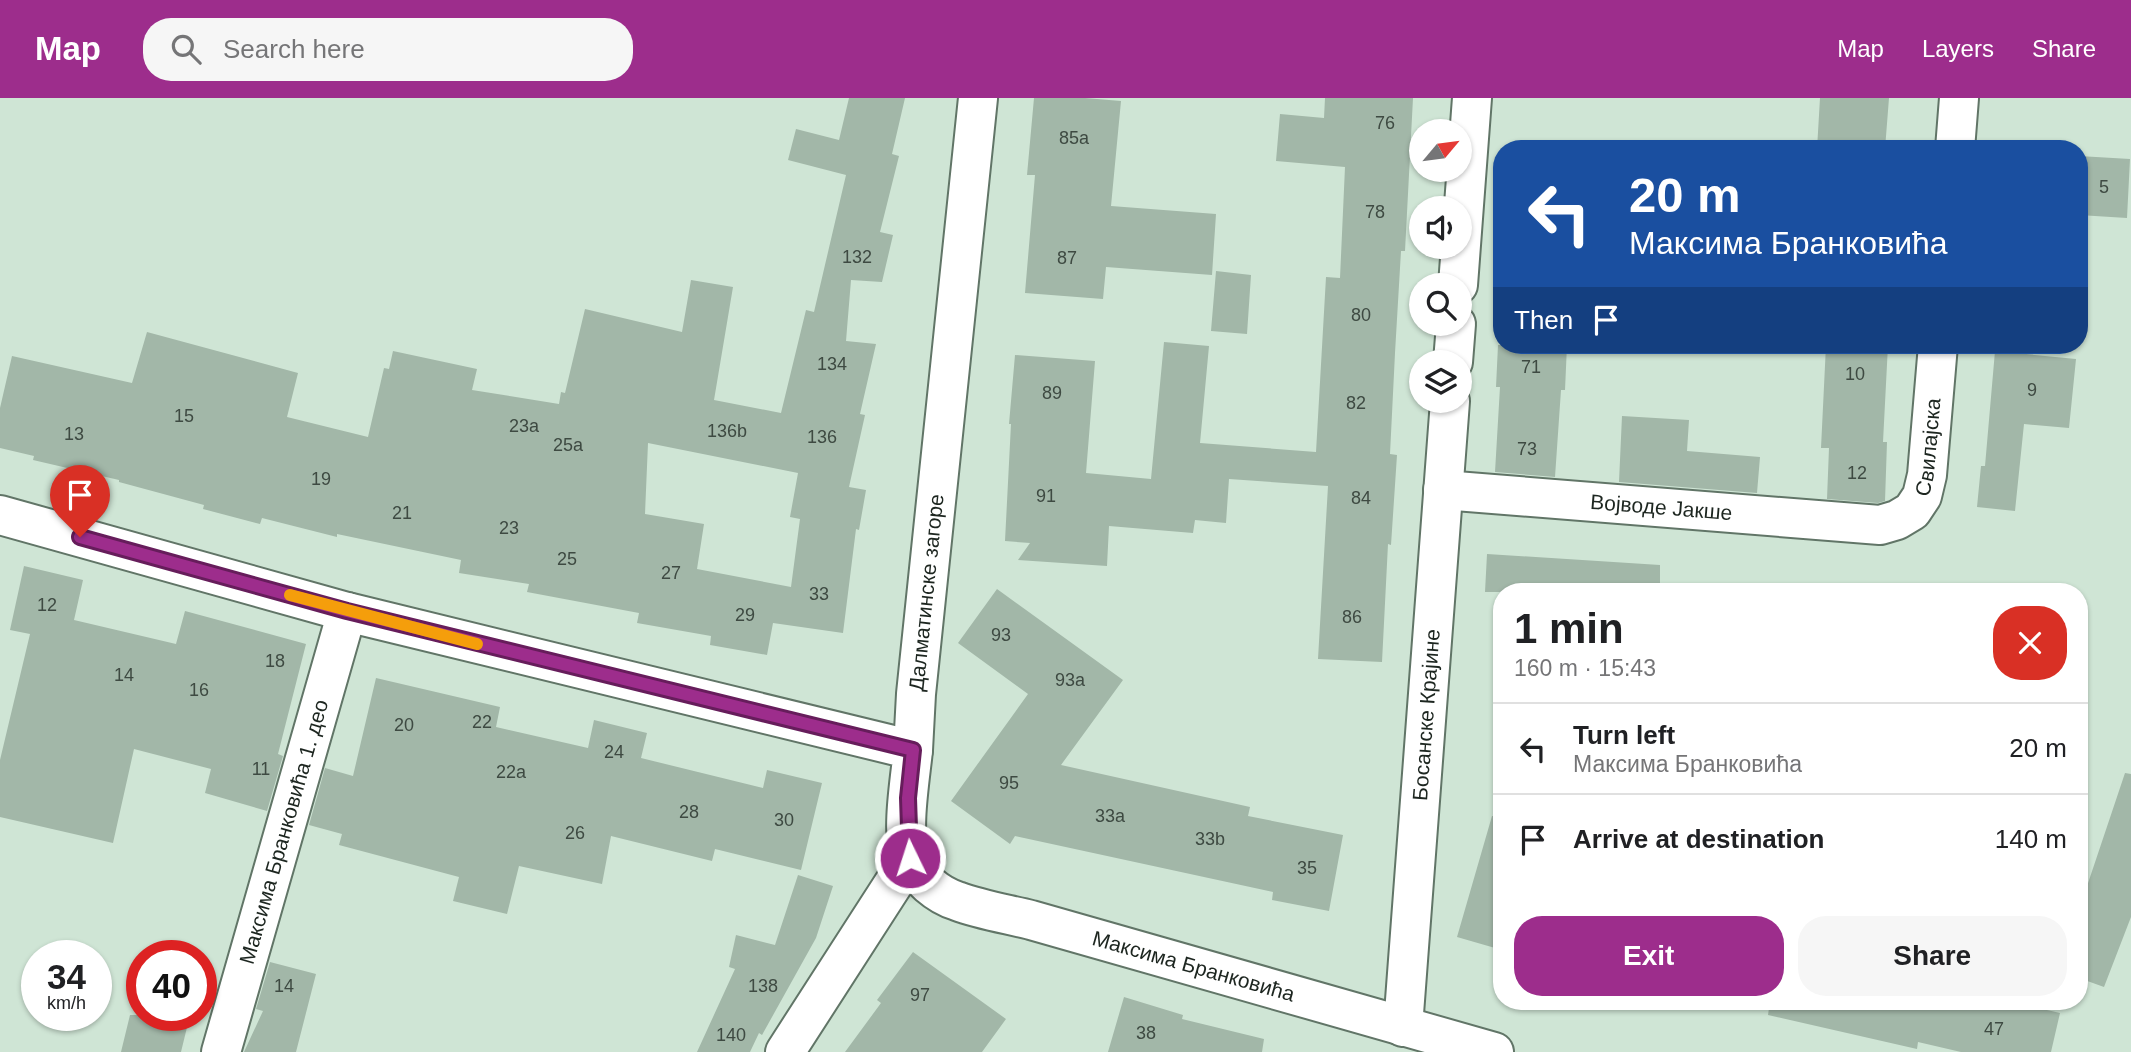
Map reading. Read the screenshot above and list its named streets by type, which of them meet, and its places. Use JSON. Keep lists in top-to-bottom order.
{
  "streets": {
    "street": [
      "Свилајска",
      "Војводе Јакше",
      "Далматинске загоре",
      "Босанске Крајине",
      "Максима Бранковића 1. део",
      "Максима Бранковића"
    ]
  },
  "crossings": [
    ["Свилајска", "Војводе Јакше"],
    ["Војводе Јакше", "Босанске Крајине"],
    ["Далматинске загоре", "Максима Бранковића"],
    ["Босанске Крајине", "Максима Бранковића"]
  ],
  "house_numbers": [
    "76",
    "85a",
    "5",
    "78",
    "132",
    "87",
    "80",
    "134",
    "71",
    "10",
    "9",
    "89",
    "82",
    "15",
    "23a",
    "136b",
    "13",
    "136",
    "25a",
    "73",
    "12",
    "19",
    "91",
    "84",
    "21",
    "23",
    "25",
    "27",
    "33",
    "12",
    "29",
    "86",
    "93",
    "18",
    "14",
    "93a",
    "16",
    "22",
    "20",
    "24",
    "11",
    "22a",
    "95",
    "28",
    "33a",
    "30",
    "26",
    "33b",
    "35",
    "14",
    "138",
    "97",
    "47",
    "38",
    "140"
  ],
  "north": "top right",
  "page": {
    "header": "Map",
    "search": "Search here",
    "nav": ["Map", "Layers", "Share"],
    "turn": ["20 m", "Максима Бранковића"],
    "then": "Then",
    "heading": ["1 min", "160 m · 15:43"],
    "list": [
      {
        "name": "Turn left",
        "note": "Максима Бранковића",
        "value": "20 m"
      },
      {
        "name": "Arrive at destination",
        "value": "140 m"
      }
    ],
    "buttons": ["Exit", "Share"],
    "speed": "34 km/h",
    "limit": "40"
  }
}
